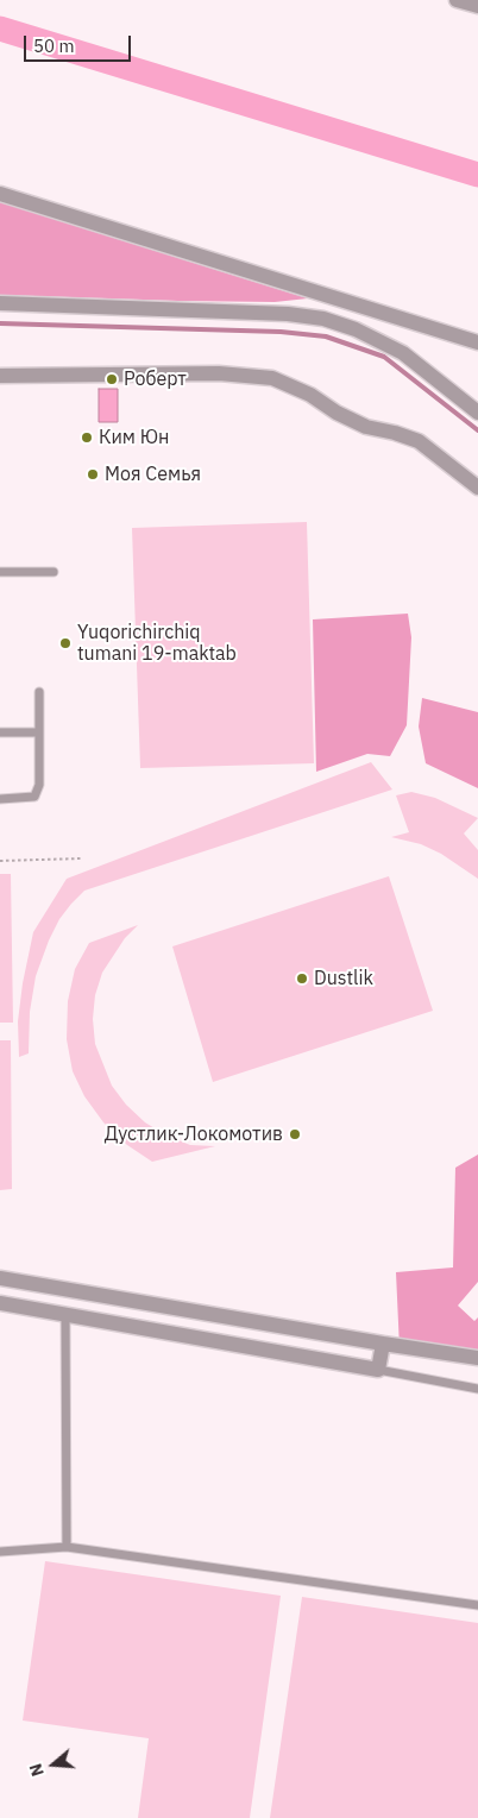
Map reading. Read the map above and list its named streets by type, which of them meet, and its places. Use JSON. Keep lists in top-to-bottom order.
{
  "places": [
    "Роберт",
    "Ким Юн",
    "Моя Семья",
    "Yuqorichirchiq tumani 19-maktab",
    "Dustlik",
    "Дустлик-Локомотив"
  ],
  "scale_bar": "50 m",
  "north": "left"
}
